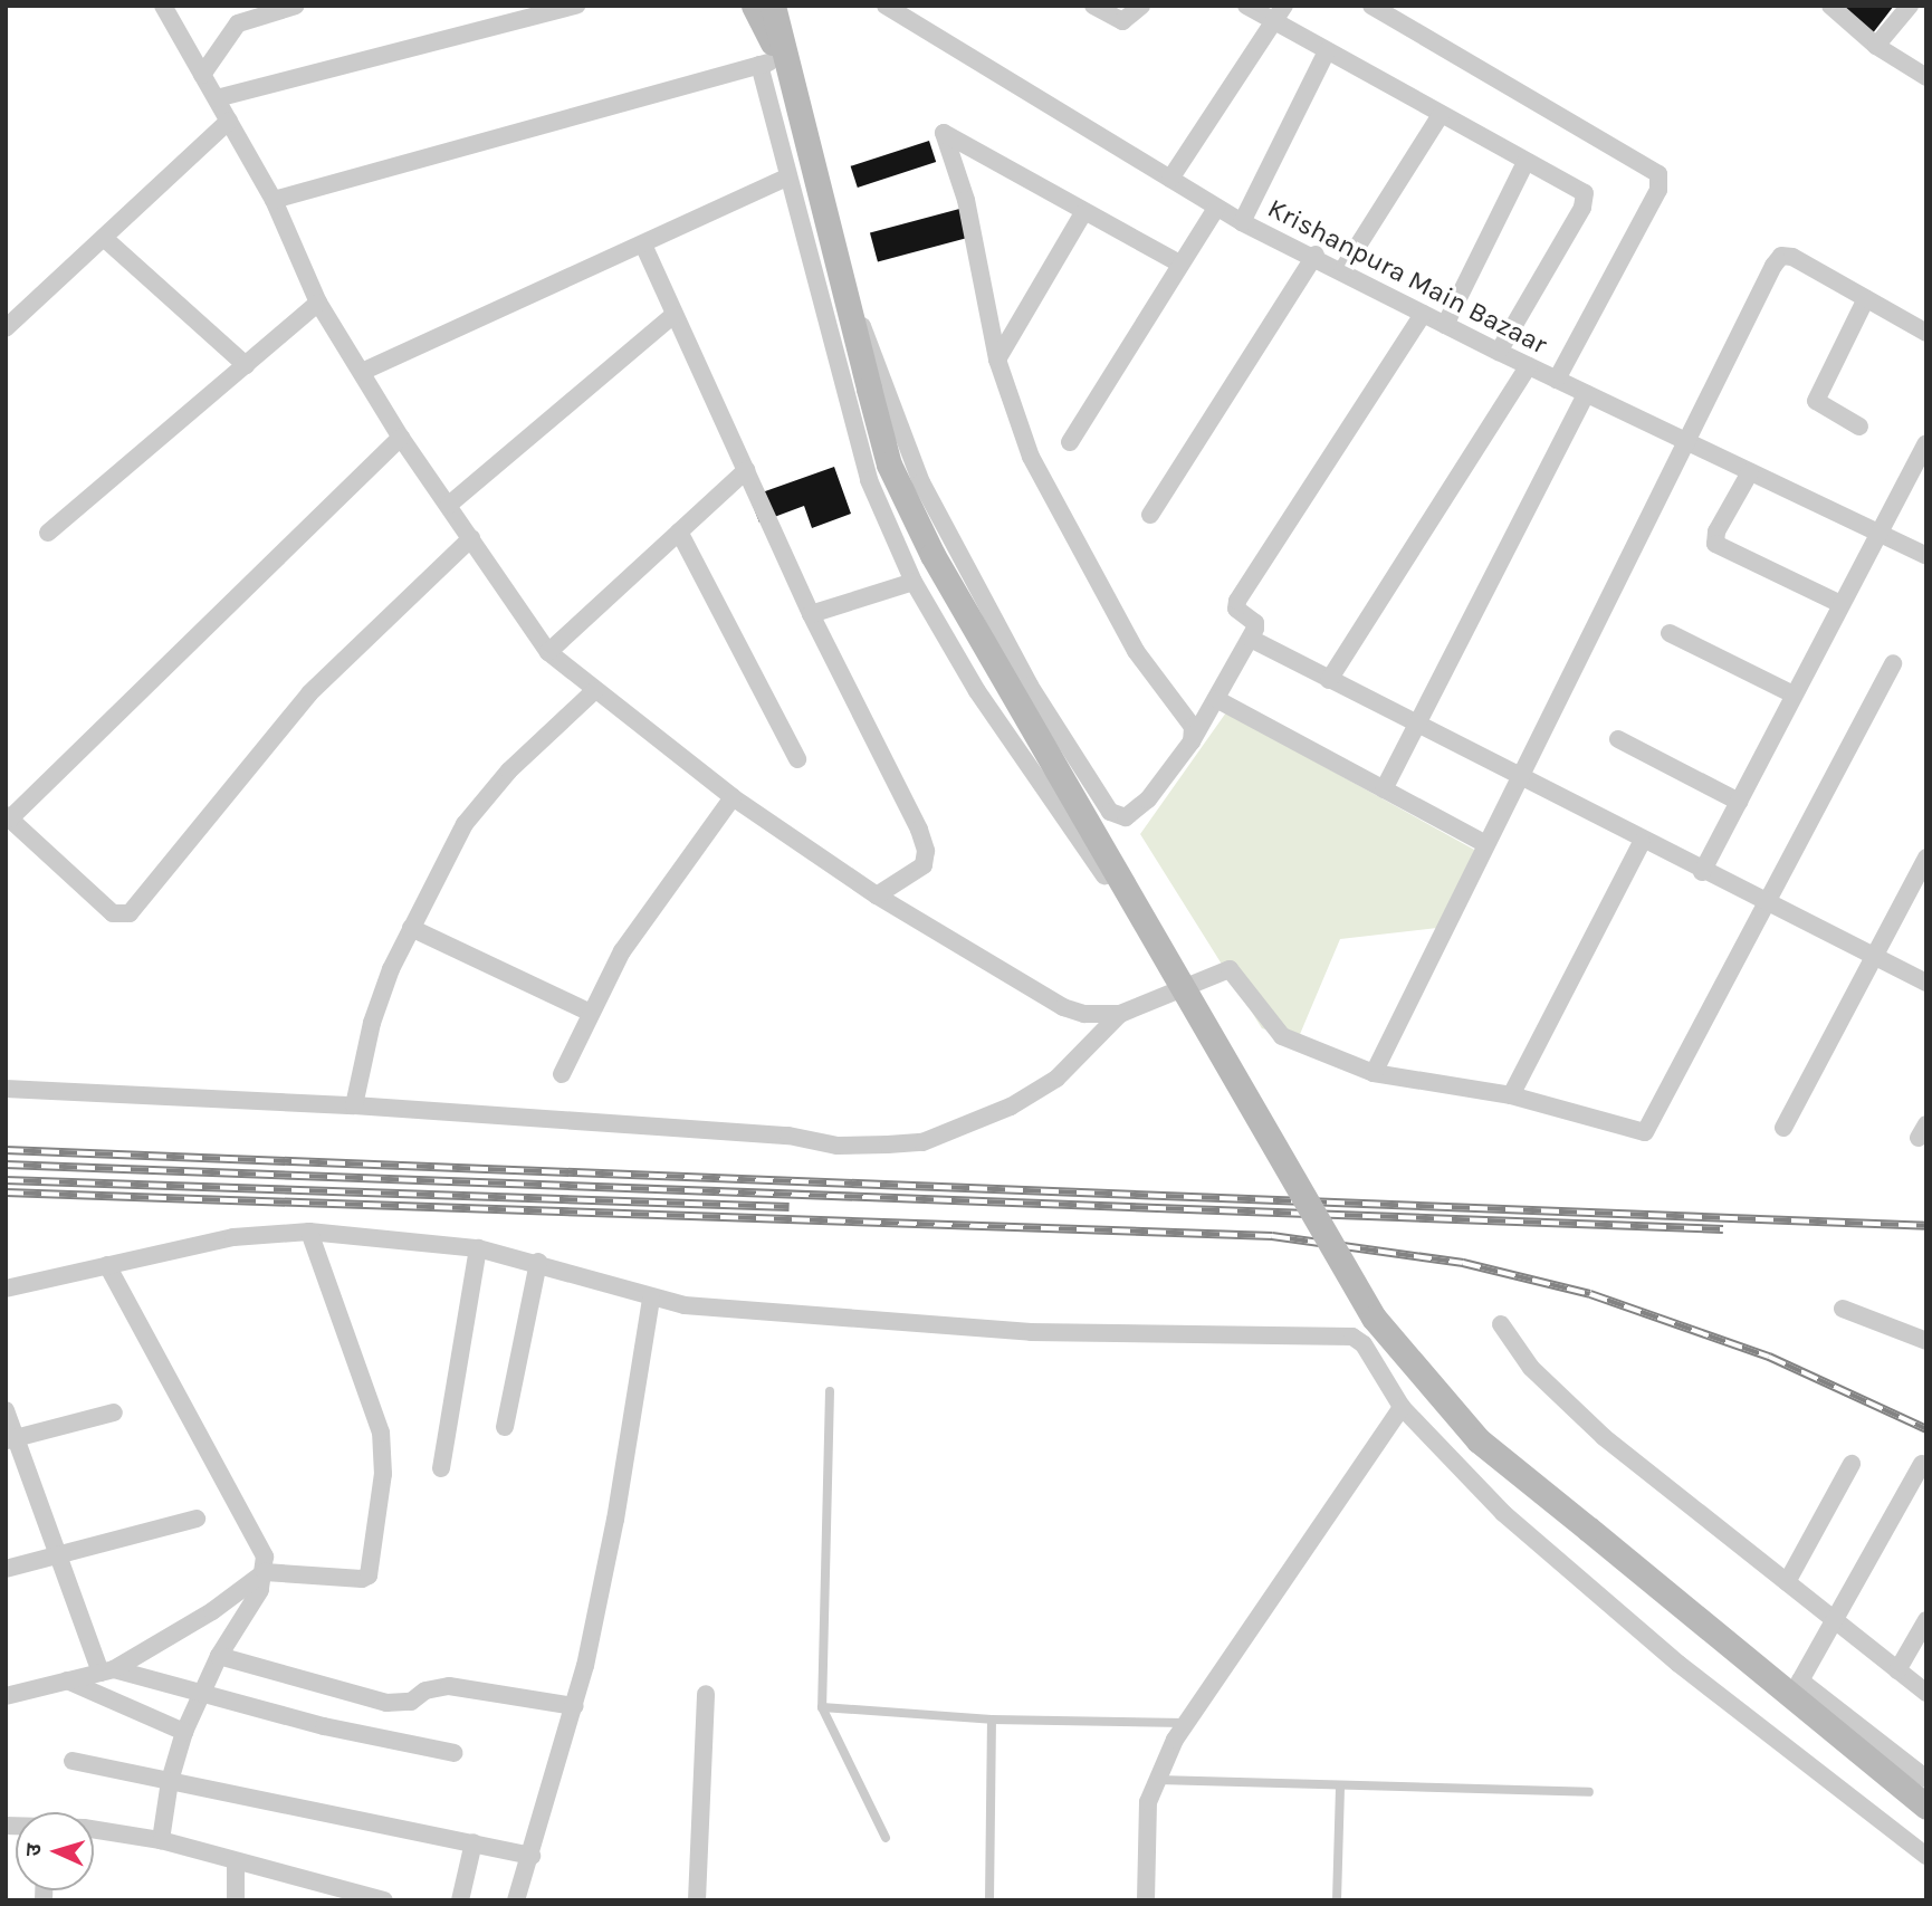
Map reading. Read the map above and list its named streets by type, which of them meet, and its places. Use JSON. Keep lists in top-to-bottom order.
{
  "streets": {
    "street": ["Krishanpura Main Bazaar"]
  },
  "north": "left"
}
